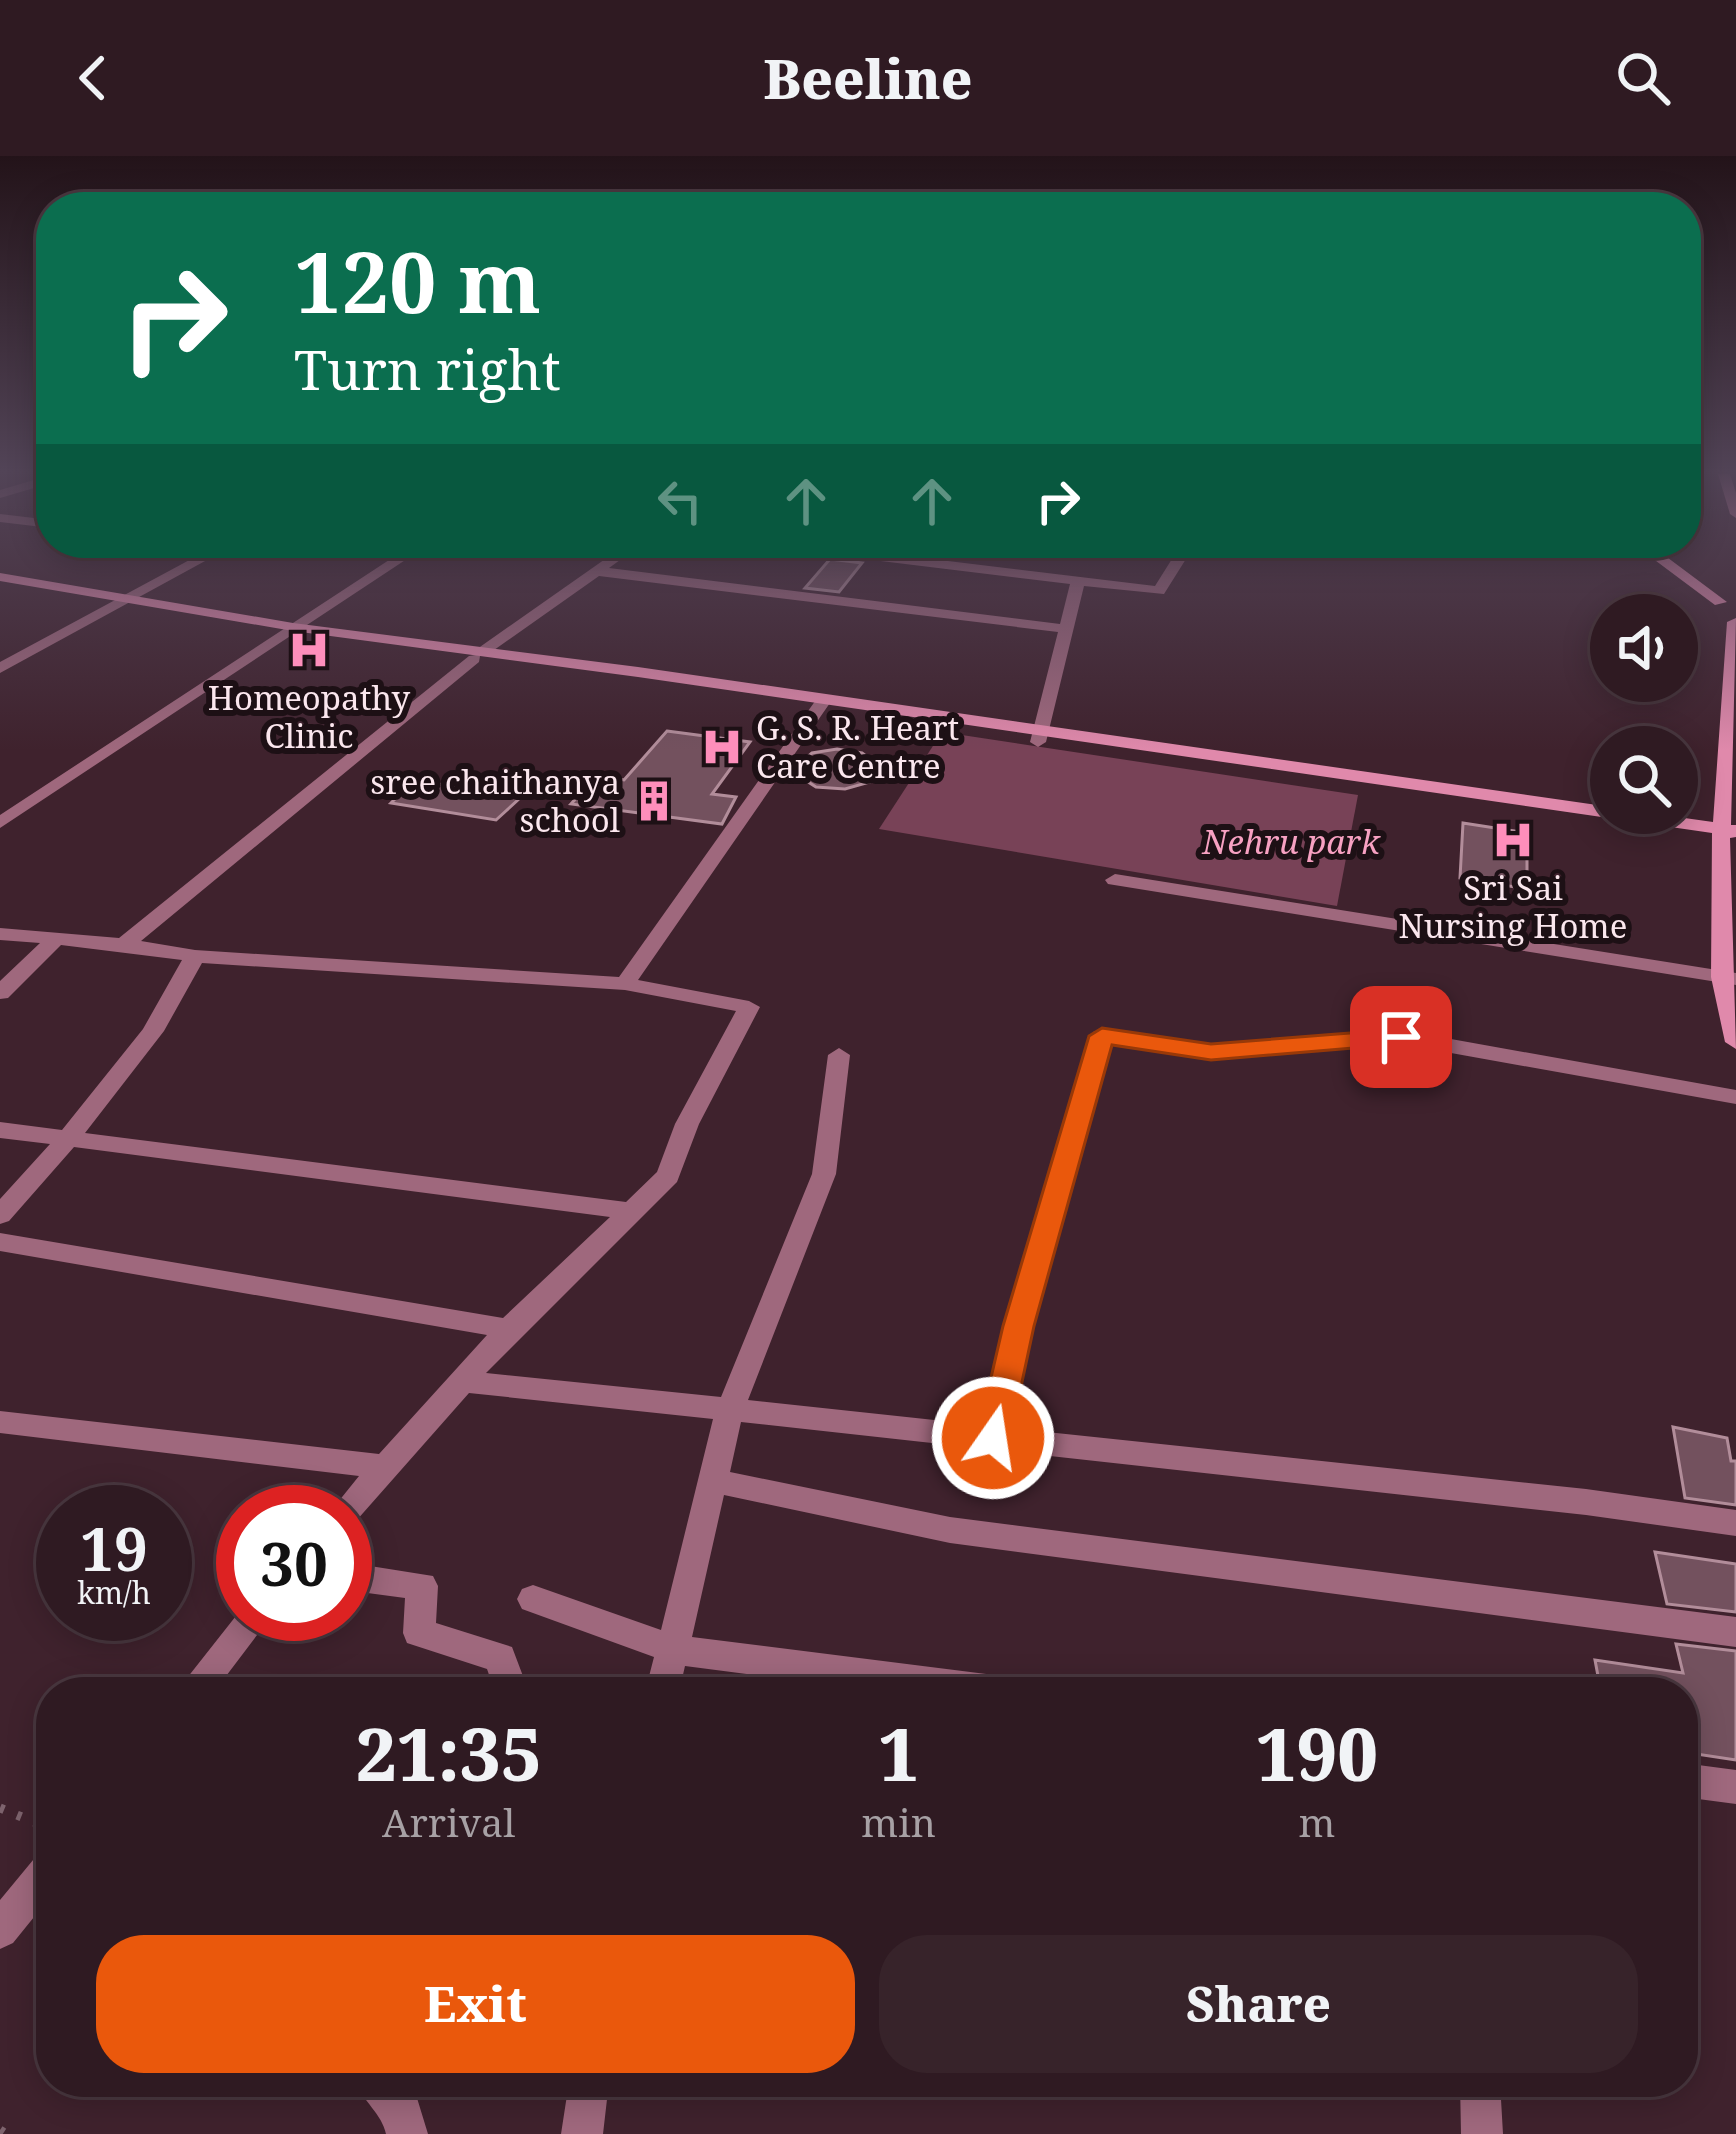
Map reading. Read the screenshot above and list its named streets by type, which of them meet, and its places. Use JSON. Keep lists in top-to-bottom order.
{
  "parks": ["Nehru park"],
  "places": {
    "hospital": ["Homeopathy Clinic", "G. S. R. Heart Care Centre", "Sri Sai Nursing Home"],
    "building": ["sree chaithanya school"]
  },
  "page": {
    "header": "Beeline",
    "turn": ["120 m", "Turn right"],
    "speed": "19 km/h",
    "limit": "30",
    "eta": [
      "21:35",
      "Arrival",
      "1",
      "min",
      "190",
      "m"
    ],
    "buttons": ["Exit", "Share"]
  }
}
